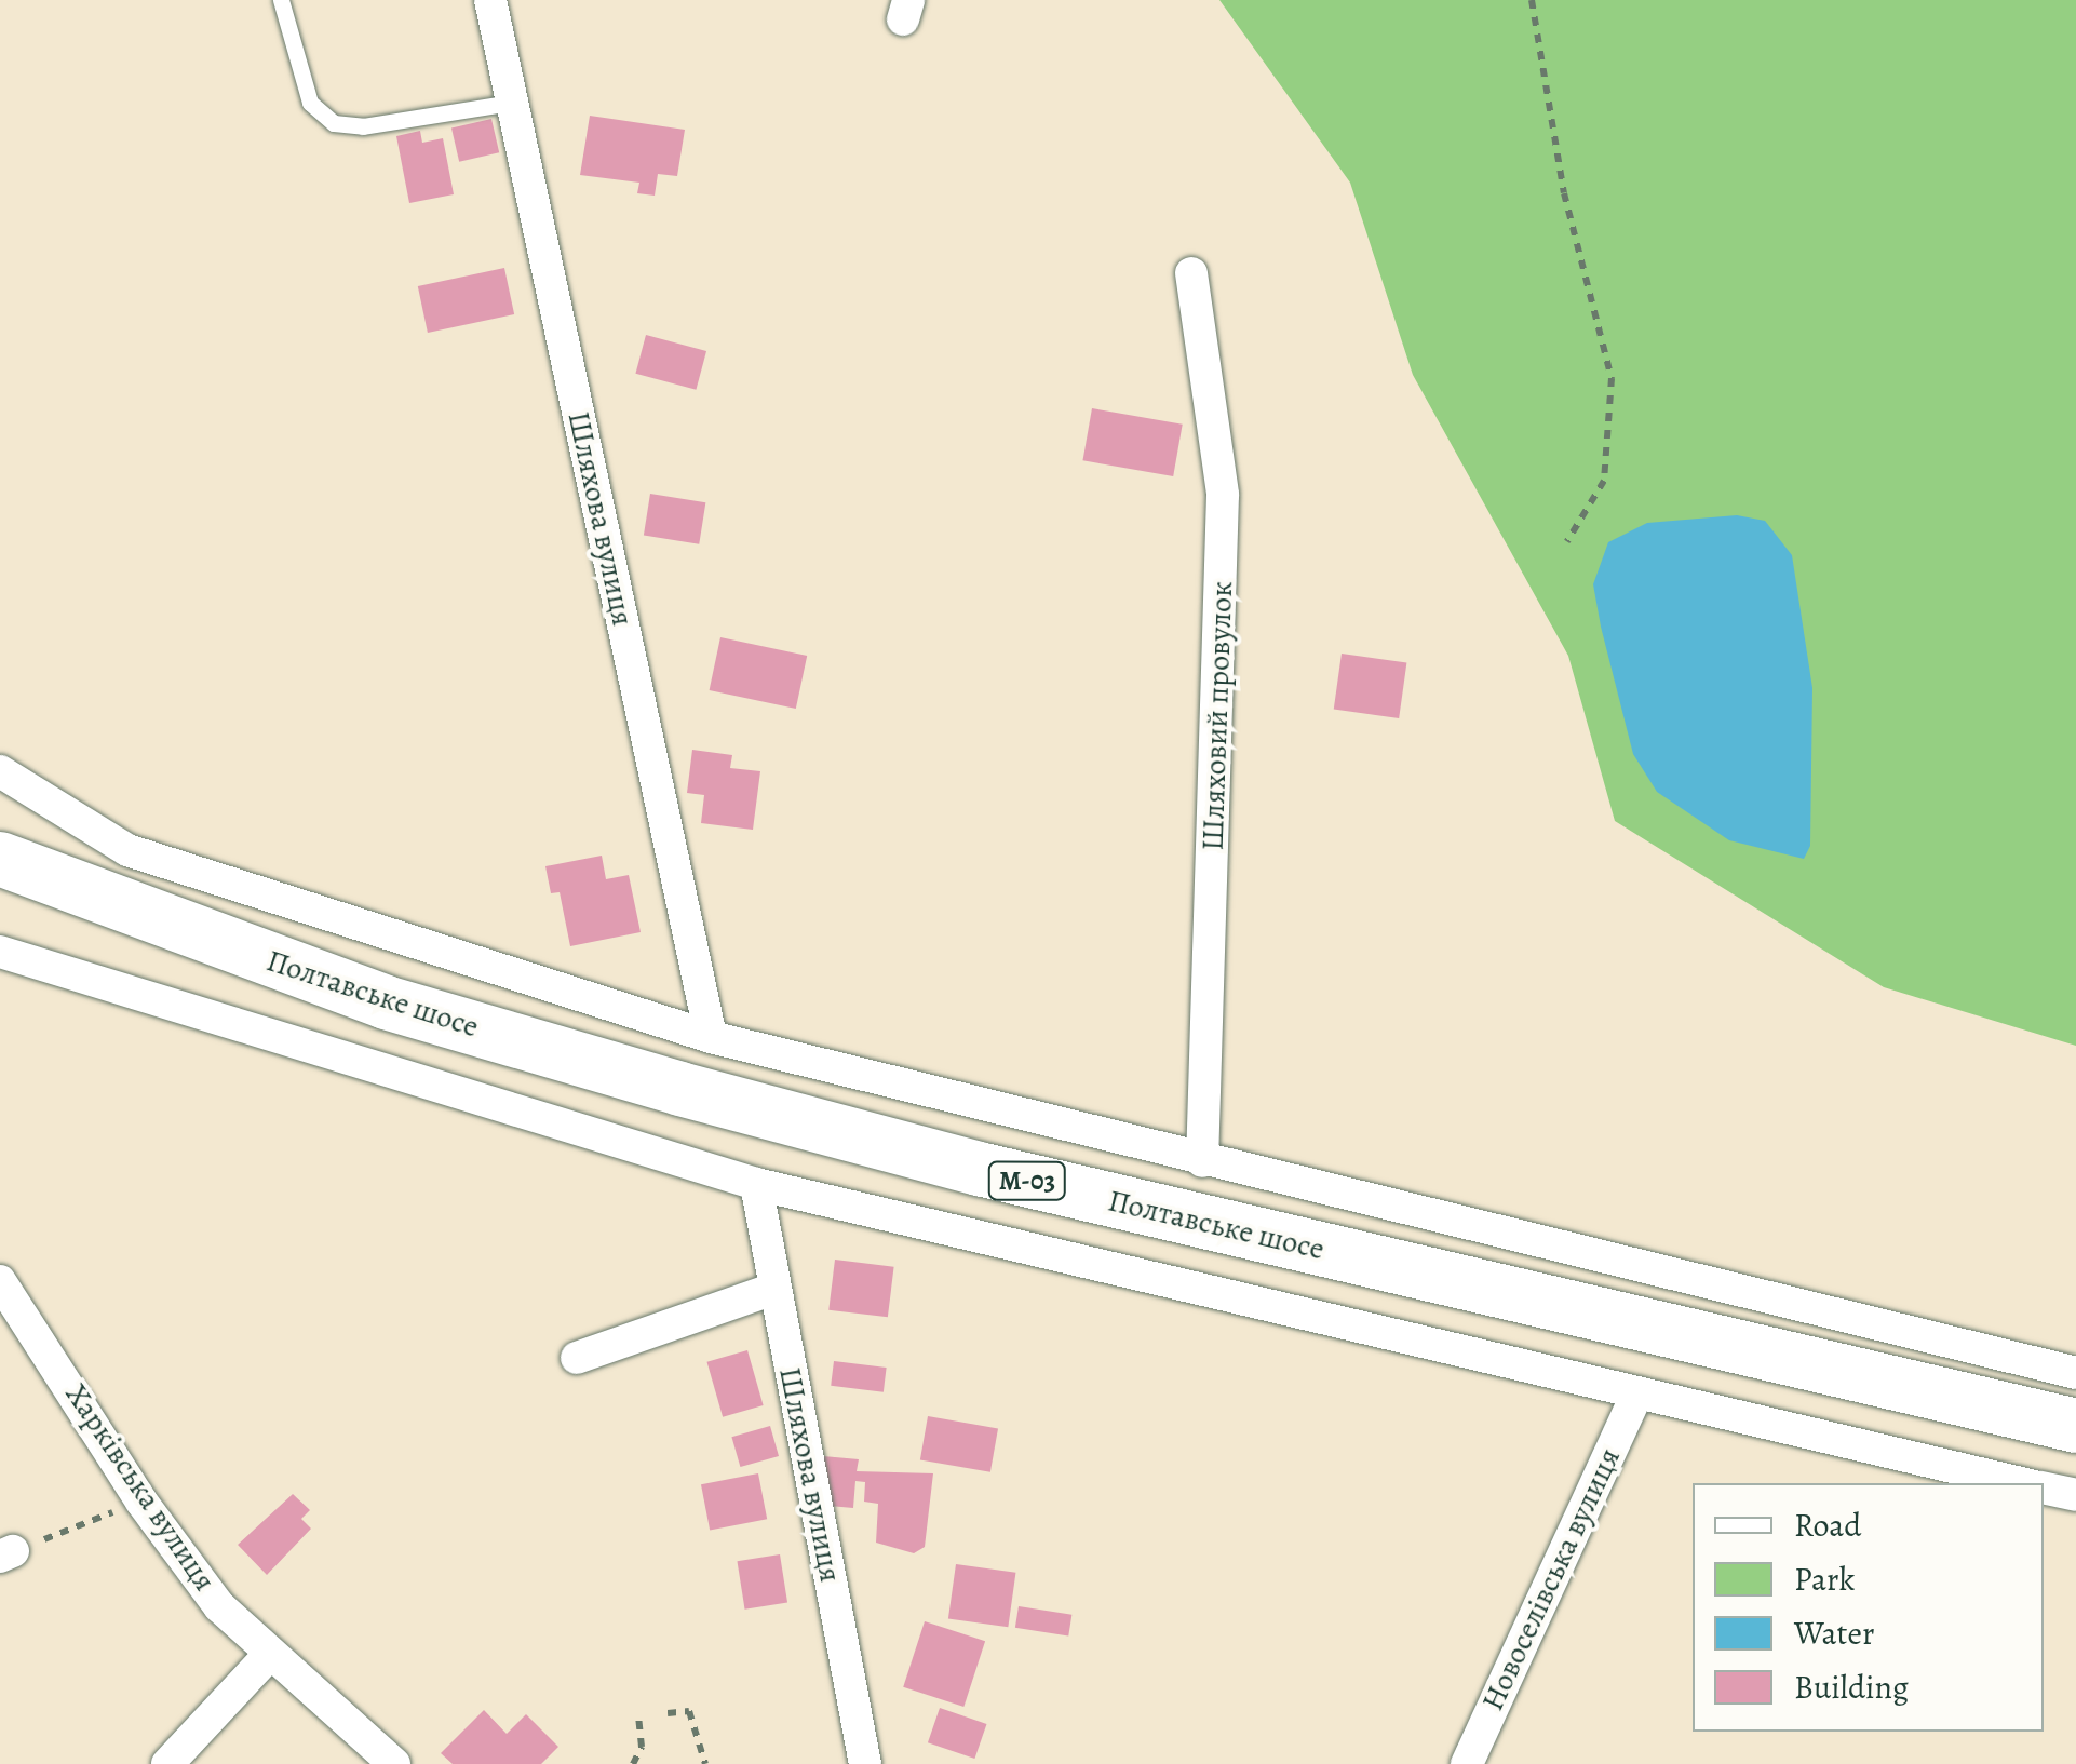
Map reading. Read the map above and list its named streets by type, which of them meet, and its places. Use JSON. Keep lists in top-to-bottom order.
{
  "streets": {
    "highway": ["Полтавське шосе", "М-03"],
    "street": [
      "Шляхова вулиця",
      "Шляховий провулок",
      "Харківська вулиця",
      "Новоселівська вулиця"
    ]
  },
  "legend": [
    "Road",
    "Park",
    "Water",
    "Building"
  ]
}
